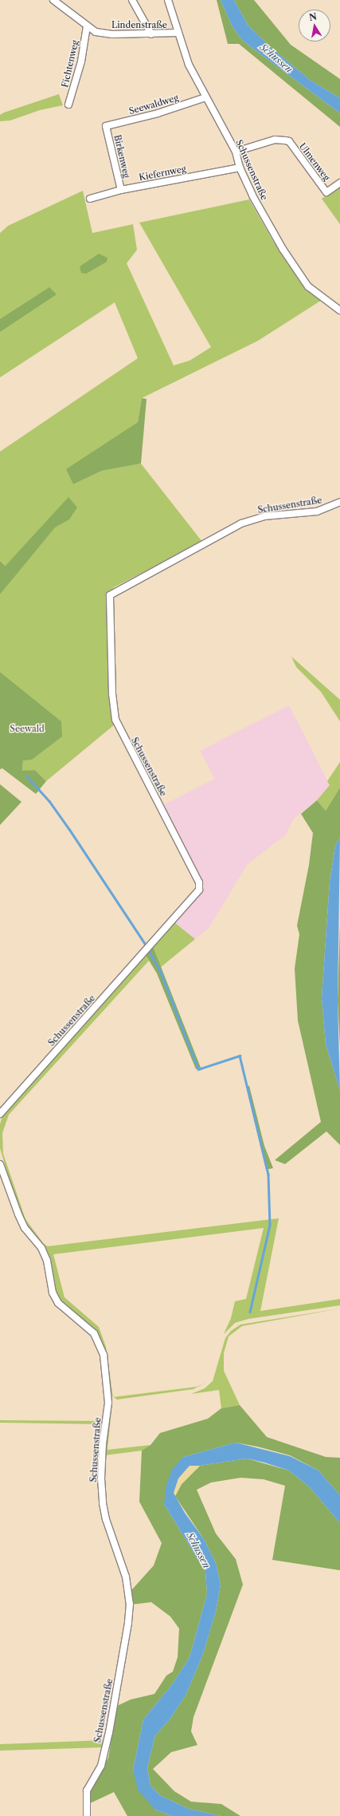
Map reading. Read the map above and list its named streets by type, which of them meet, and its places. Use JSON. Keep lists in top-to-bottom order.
{
  "streets": {
    "street": [
      "Lindenstraße",
      "Fichtenweg",
      "Seewaldweg",
      "Birkenweg",
      "Ulmenweg",
      "Schussenstraße",
      "Kiefernweg"
    ]
  },
  "crossings": [
    ["Lindenstraße", "Fichtenweg"],
    ["Lindenstraße", "Schussenstraße"],
    ["Seewaldweg", "Birkenweg"],
    ["Seewaldweg", "Schussenstraße"],
    ["Birkenweg", "Kiefernweg"],
    ["Ulmenweg", "Schussenstraße"],
    ["Schussenstraße", "Kiefernweg"]
  ],
  "water": ["Schussen"],
  "parks": ["Seewald"],
  "north": "top"
}
